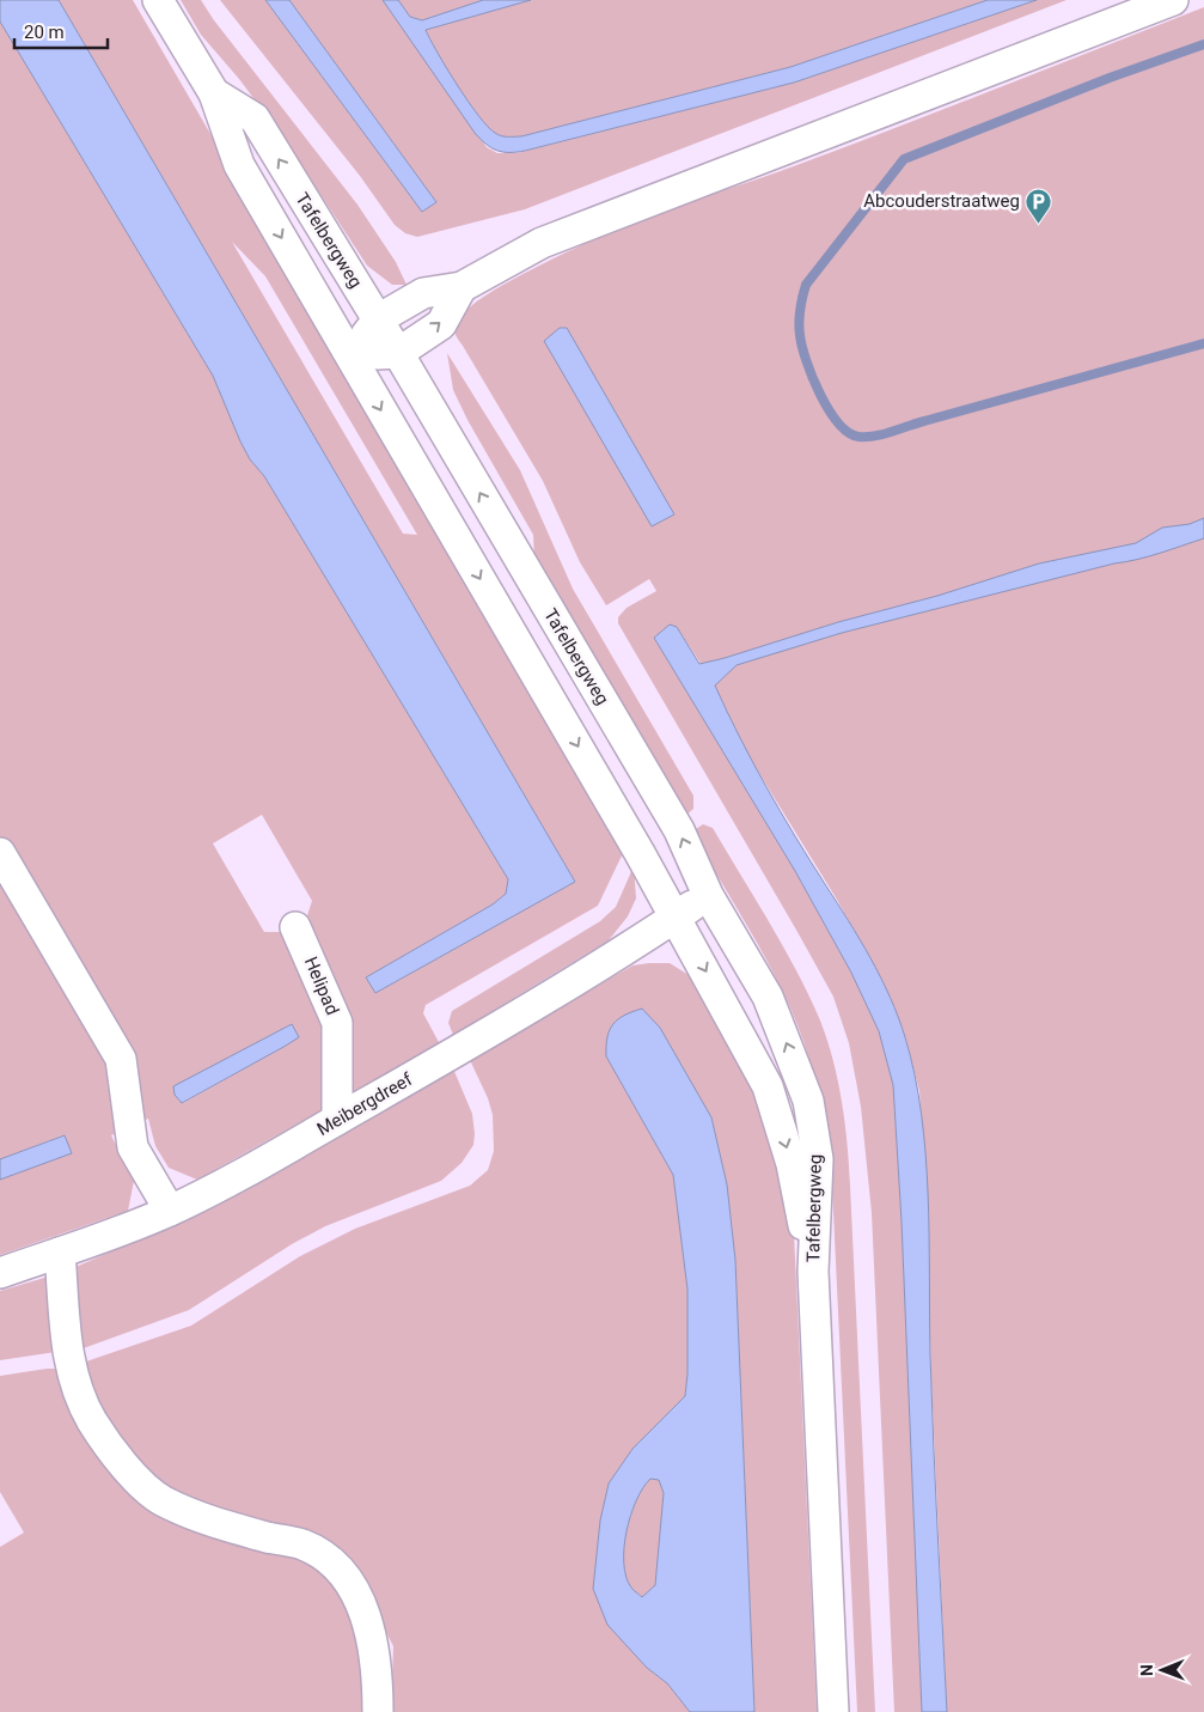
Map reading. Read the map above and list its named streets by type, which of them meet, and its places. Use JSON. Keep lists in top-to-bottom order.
{
  "streets": {
    "street": ["Tafelbergweg", "Helipad", "Meibergdreef"]
  },
  "crossings": [
    ["Tafelbergweg", "Meibergdreef"],
    ["Helipad", "Meibergdreef"]
  ],
  "places": {
    "parking": ["Abcouderstraatweg"]
  },
  "scale_bar": "20 m",
  "north": "left"
}
